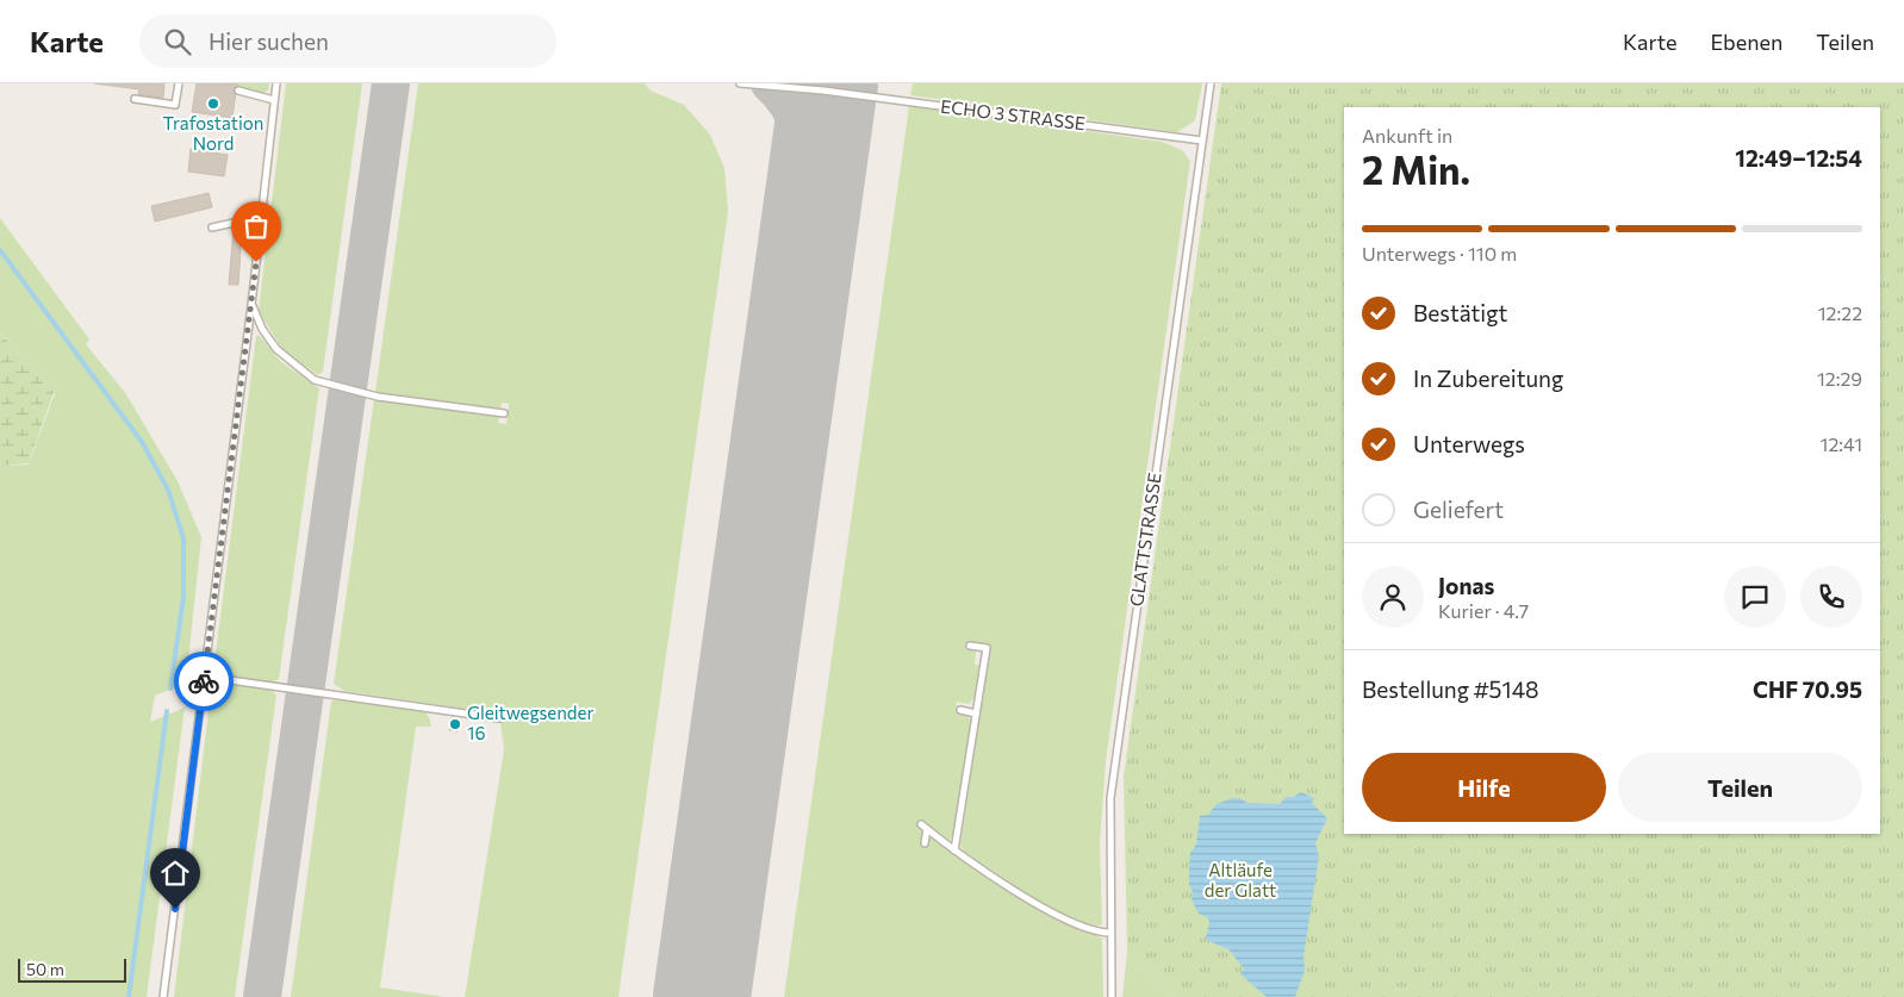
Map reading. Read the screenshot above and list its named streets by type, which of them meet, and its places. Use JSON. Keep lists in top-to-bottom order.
{
  "streets": {
    "lane": ["ECHO 3 STRASSE", "GLATTSTRASSE"]
  },
  "crossings": [
    ["ECHO 3 STRASSE", "GLATTSTRASSE"]
  ],
  "parks": ["Altläufe der Glatt"],
  "places": ["Trafostation Nord", "Gleitwegsender 16"],
  "scale_bar": "50 m",
  "page": {
    "header": "Karte",
    "search": "Hier suchen",
    "nav": ["Karte", "Ebenen", "Teilen"],
    "heading": ["2 Min.", "Ankunft in", "12:49–12:54"],
    "panel": [
      "Jonas",
      "Kurier · 4.7",
      "Bestellung #5148",
      "CHF 70.95"
    ],
    "bar": "Unterwegs · 110 m",
    "list": [
      ["Bestätigt", "12:22"],
      ["In Zubereitung", "12:29"],
      ["Unterwegs", "12:41"],
      "Geliefert"
    ],
    "buttons": ["Hilfe", "Teilen"],
    "scale": "50 m"
  }
}
